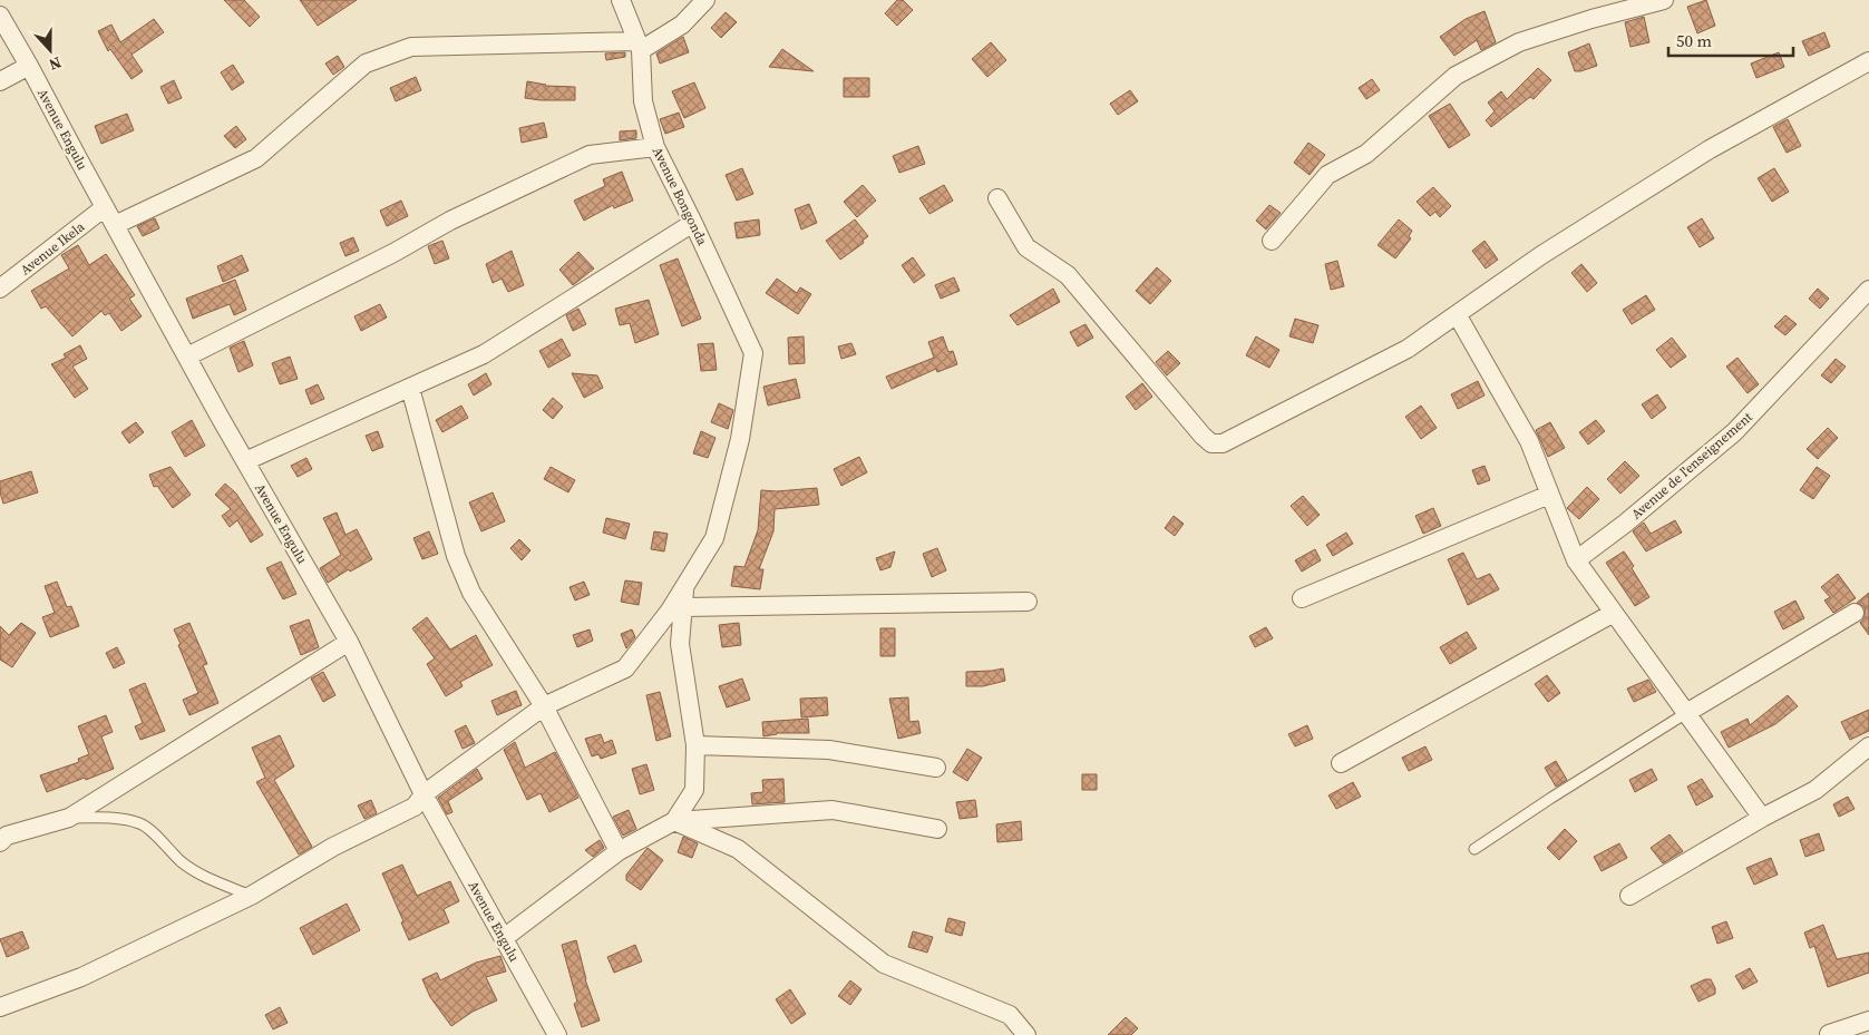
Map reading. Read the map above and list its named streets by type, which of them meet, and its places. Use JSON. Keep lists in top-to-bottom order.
{
  "streets": {
    "street": [
      "Avenue Engulu",
      "Avenue Bongonda",
      "Avenue Ikela",
      "Avenue de l'enseignement"
    ]
  },
  "crossings": [
    ["Avenue Engulu", "Avenue Ikela"]
  ],
  "scale_bar": "50 m",
  "north": "bottom"
}
